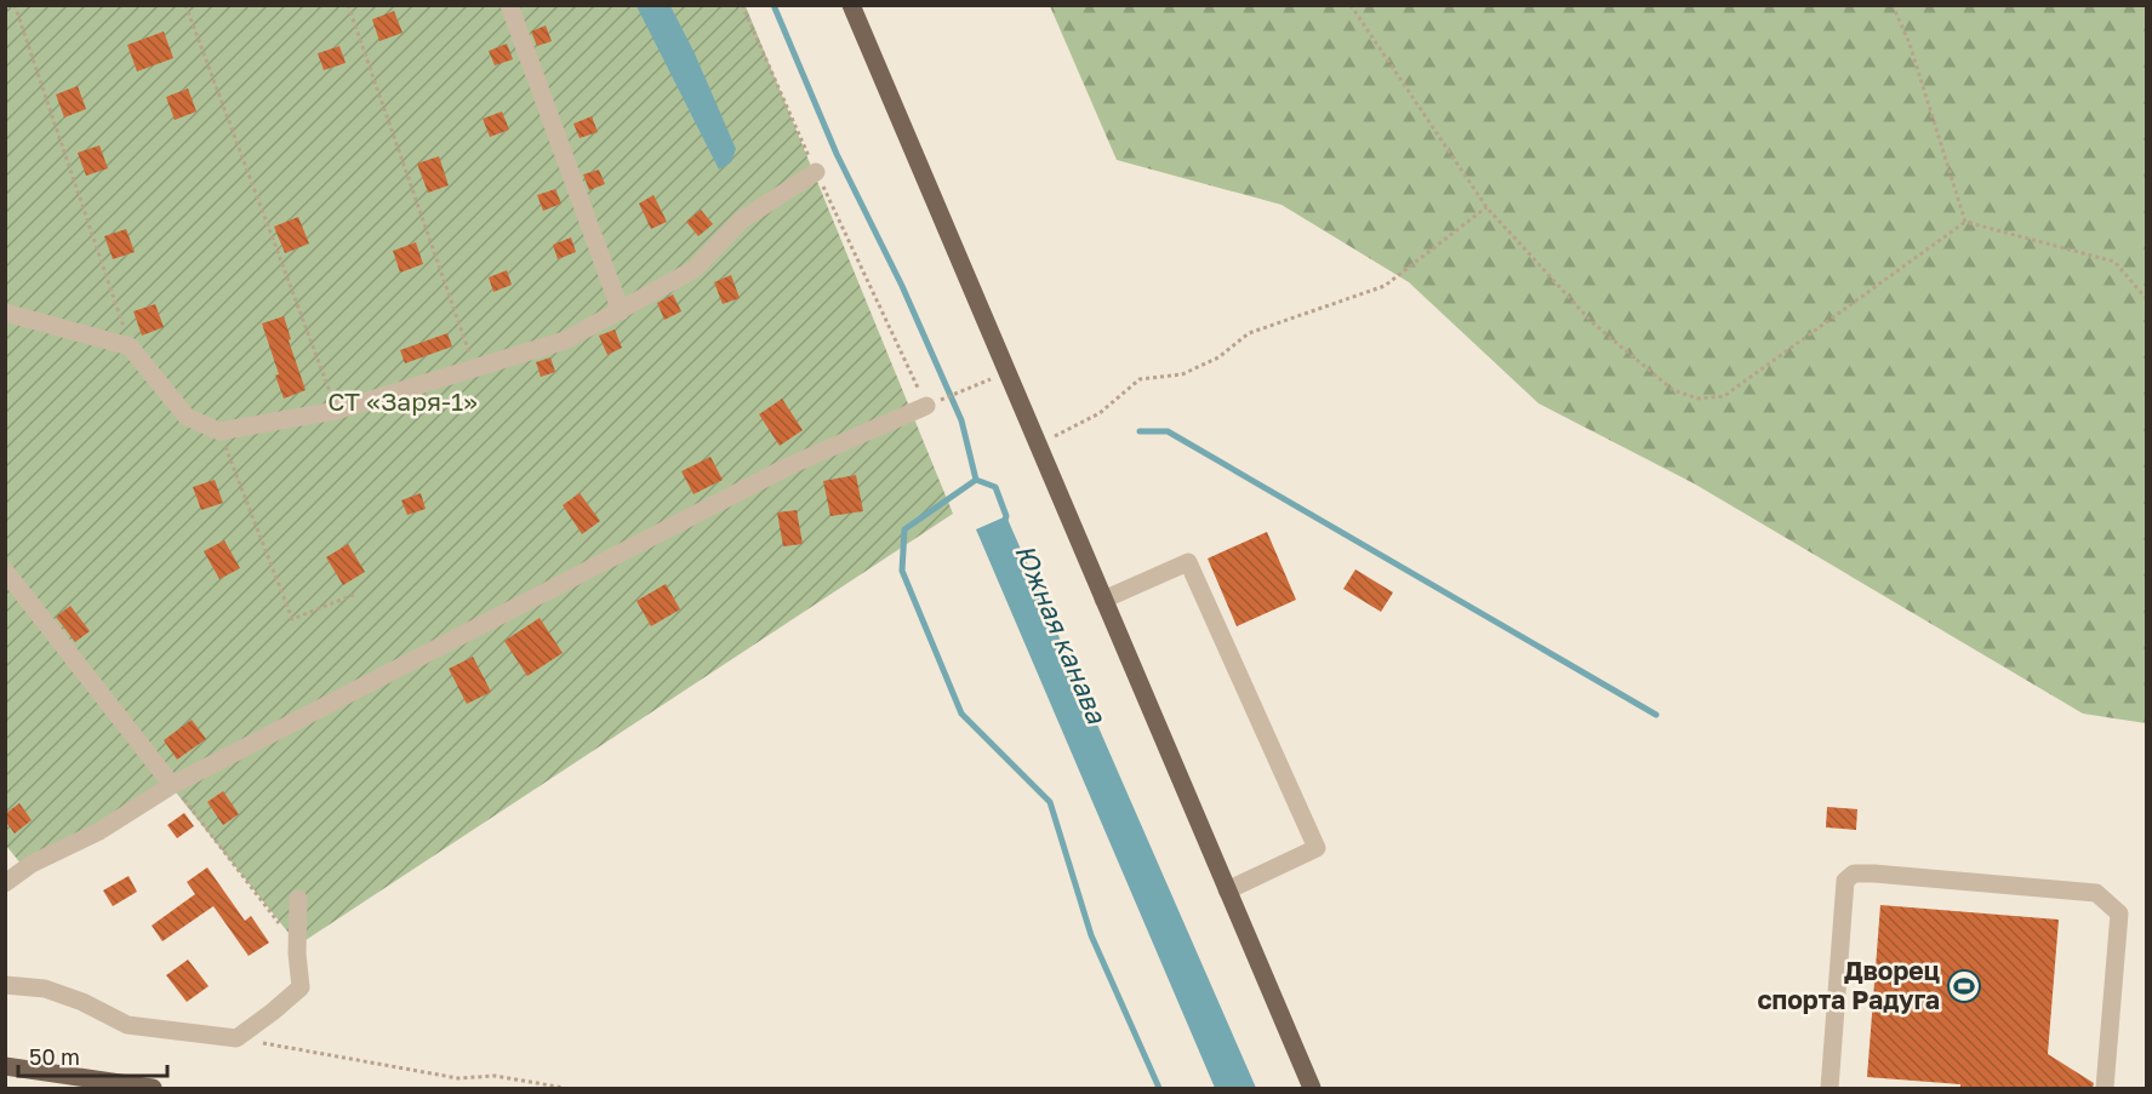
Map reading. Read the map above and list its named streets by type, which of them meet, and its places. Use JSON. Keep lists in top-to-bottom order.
{
  "water": ["Южная канава"],
  "parks": ["СТ «Заря-1»"],
  "places": {
    "sports": ["Дворец спорта Радуга"]
  },
  "scale_bar": "50 m"
}
